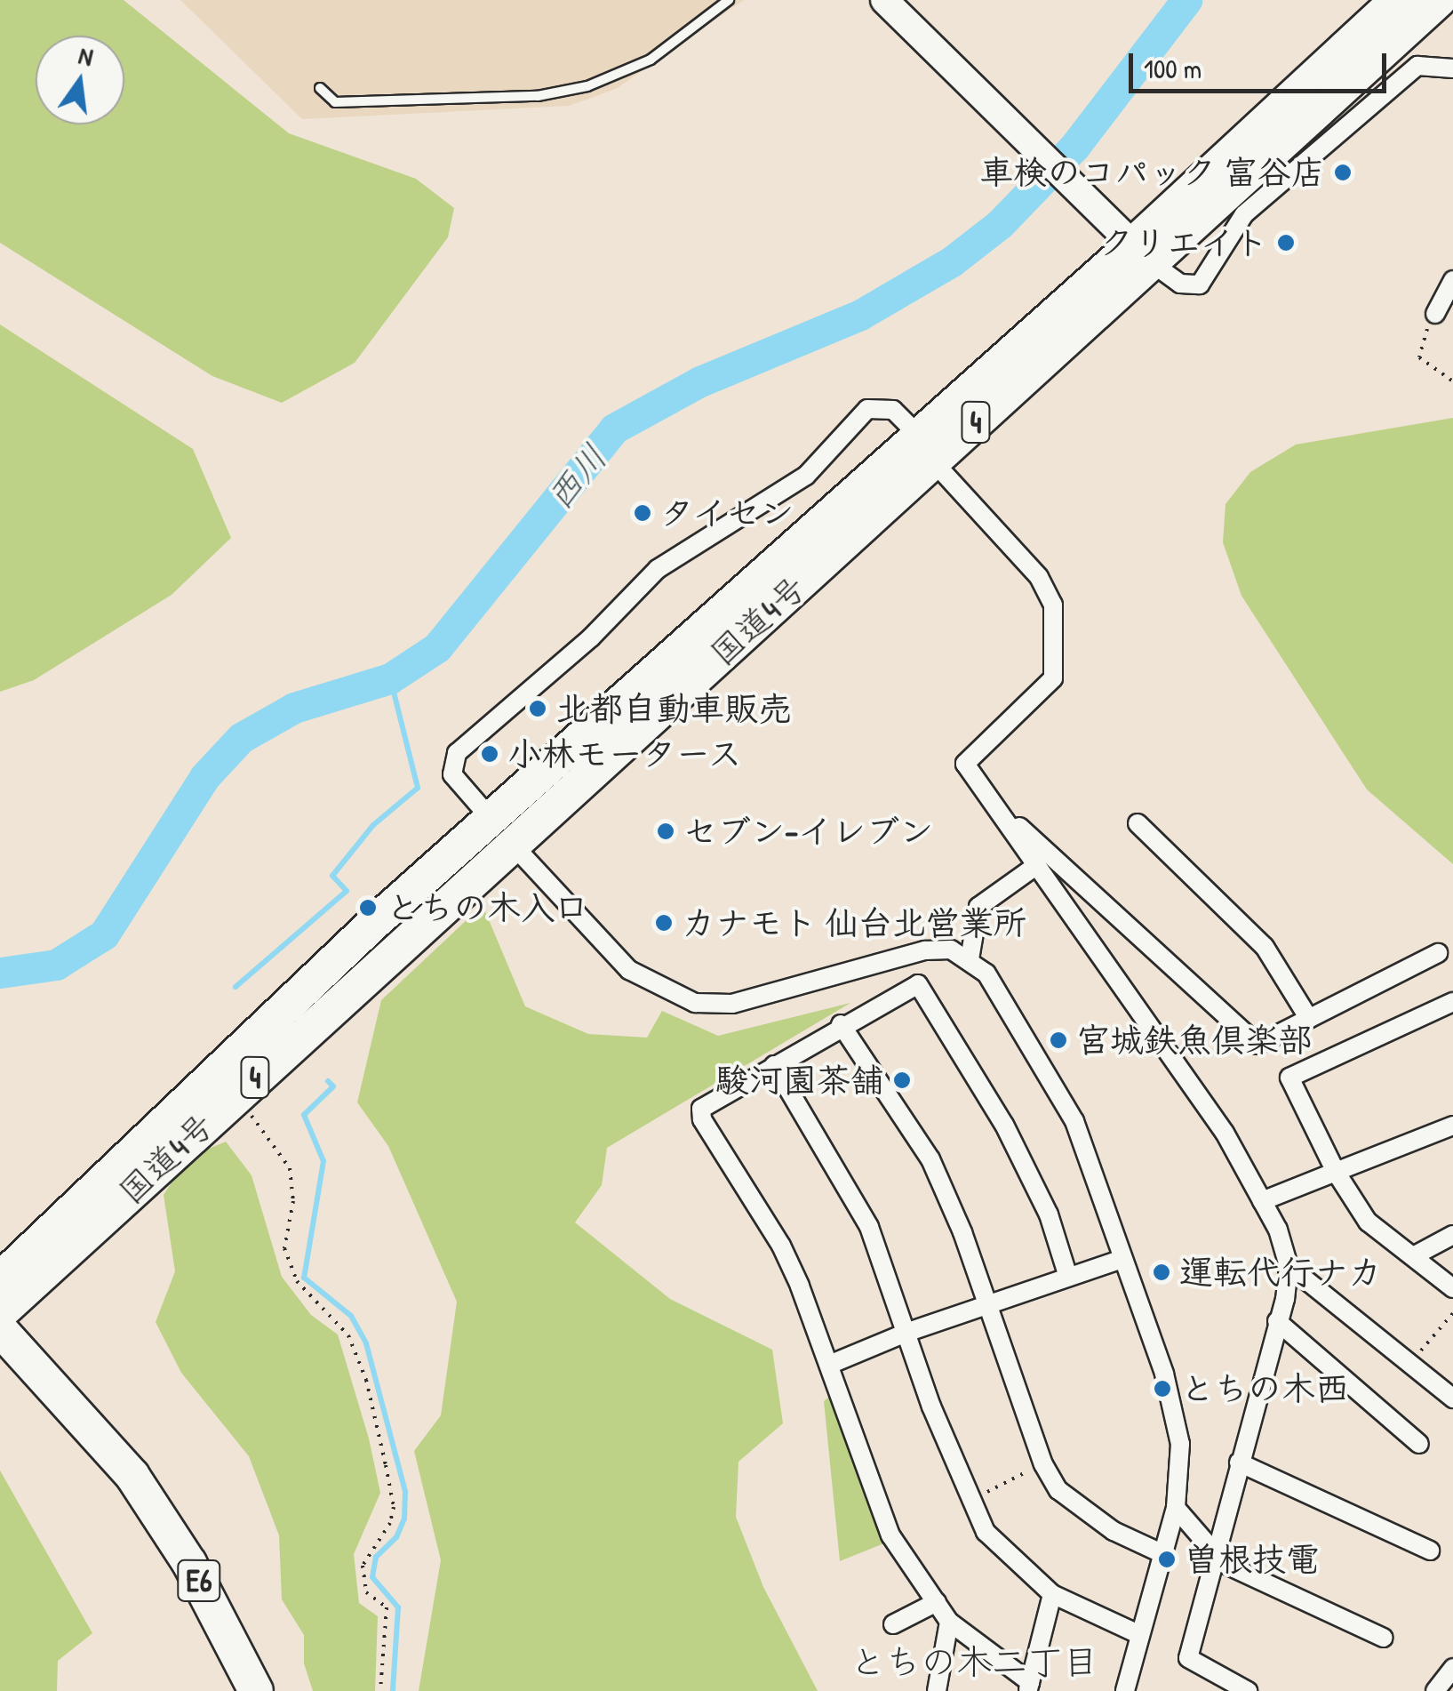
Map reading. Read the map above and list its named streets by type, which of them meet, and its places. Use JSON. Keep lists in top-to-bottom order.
{
  "streets": {
    "highway": ["4", "国道4号", "E6"]
  },
  "districts": ["とちの木二丁目"],
  "water": ["西川"],
  "places": [
    "車検のコパック 富谷店",
    "クリエイト",
    "タイセン",
    "北都自動車販売",
    "小林モータース",
    "セブン-イレブン",
    "とちの木入口",
    "カナモト 仙台北営業所",
    "宮城鉄魚倶楽部",
    "駿河園茶舗",
    "運転代行ナカ",
    "とちの木西",
    "曽根技電"
  ],
  "scale_bar": "100 m",
  "north": "top"
}
